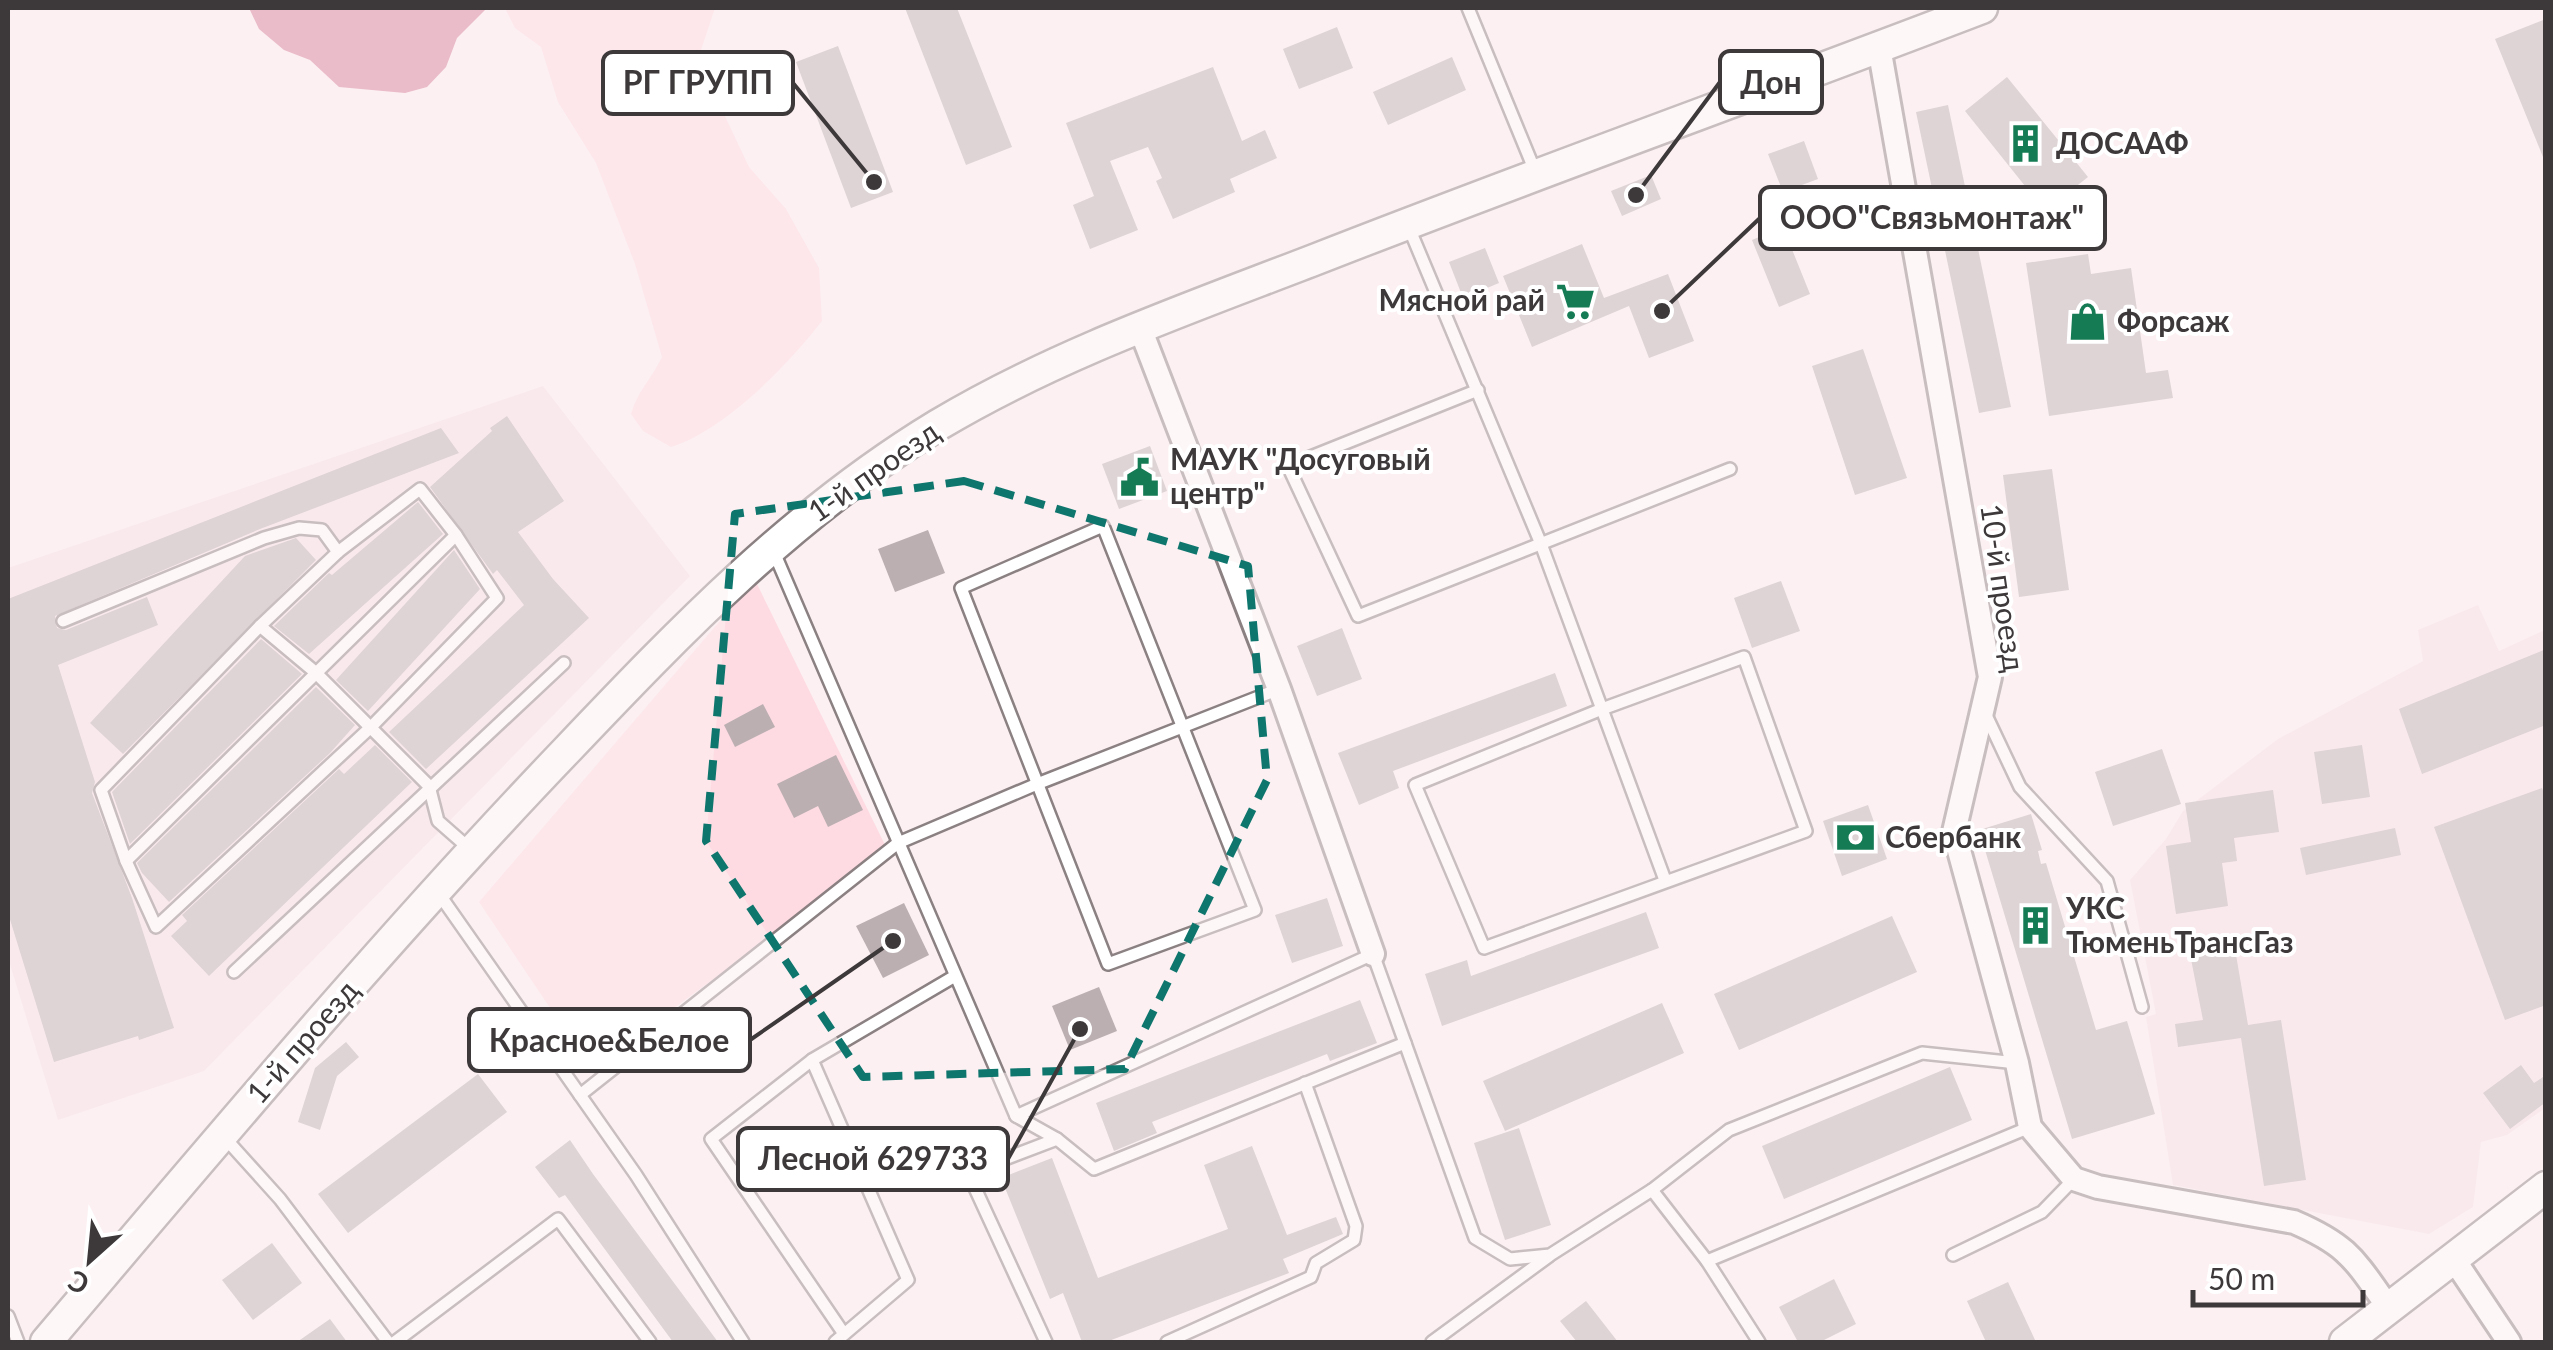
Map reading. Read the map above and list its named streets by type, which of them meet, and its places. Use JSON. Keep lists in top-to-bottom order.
{
  "streets": {
    "street": ["1-й проезд", "10-й проезд"]
  },
  "crossings": [
    ["1-й проезд", "10-й проезд"]
  ],
  "places": {
    "building": ["ДОСААФ", "УКС ТюменьТрансГаз"],
    "other": [
      "РГ ГРУПП",
      "Дон",
      "ООО\"Связьмонтаж\"",
      "Красное&Белое",
      "Лесной 629733"
    ],
    "supermarket": ["Мясной рай"],
    "shop": ["Форсаж"],
    "public building": ["МАУК \"Досуговый центр\""],
    "bank": ["Сбербанк"]
  },
  "scale_bar": "50 m",
  "north": "bottom left"
}
